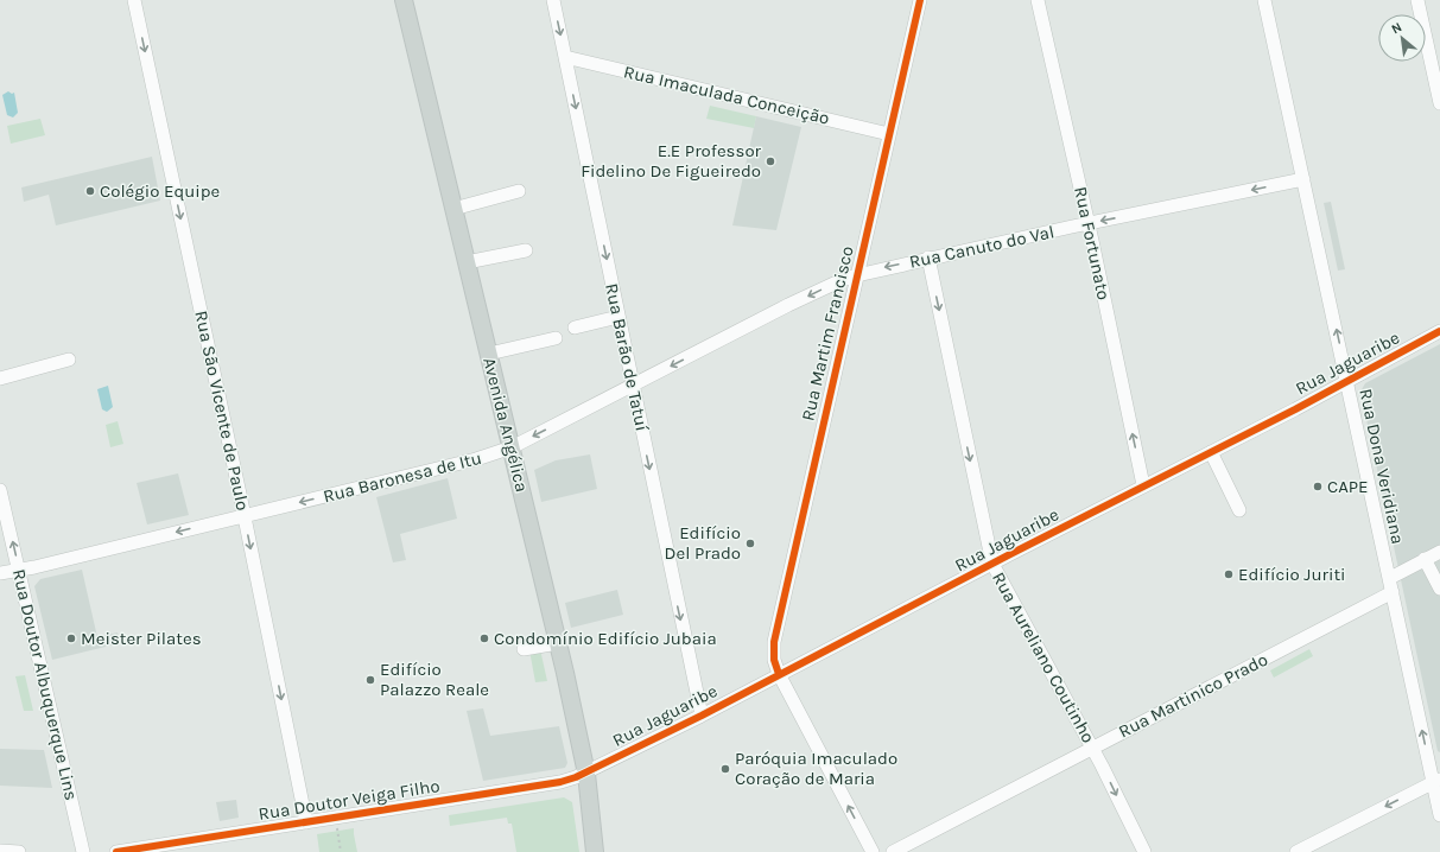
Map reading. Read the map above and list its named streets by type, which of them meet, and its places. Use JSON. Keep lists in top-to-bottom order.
{
  "streets": {
    "main road": ["Avenida Angélica"],
    "street": [
      "Rua Imaculada Conceição",
      "Rua Fortunato",
      "Rua Canuto do Val",
      "Rua Martim Francisco",
      "Rua Barão de Tatuí",
      "Rua Jaguaribe",
      "Rua São Vicente de Paulo",
      "Rua Dona Veridiana",
      "Rua Baronesa de Itu",
      "Rua Aureliano Coutinho",
      "Rua Doutor Albuquerque Lins",
      "Rua Martinico Prado",
      "Rua Doutor Veiga Filho"
    ]
  },
  "crossings": [
    ["Rua Imaculada Conceição", "Rua Martim Francisco"],
    ["Rua Imaculada Conceição", "Rua Barão de Tatuí"],
    ["Rua Fortunato", "Rua Canuto do Val"],
    ["Rua Fortunato", "Rua Jaguaribe"],
    ["Rua Canuto do Val", "Rua Martim Francisco"],
    ["Rua Canuto do Val", "Rua Dona Veridiana"],
    ["Rua Canuto do Val", "Rua Baronesa de Itu"],
    ["Rua Canuto do Val", "Rua Aureliano Coutinho"],
    ["Rua Martim Francisco", "Rua Jaguaribe"],
    ["Rua Martim Francisco", "Rua Baronesa de Itu"],
    ["Rua Barão de Tatuí", "Rua Jaguaribe"],
    ["Rua Barão de Tatuí", "Rua Baronesa de Itu"],
    ["Rua Jaguaribe", "Avenida Angélica"],
    ["Rua Jaguaribe", "Rua Dona Veridiana"],
    ["Rua Jaguaribe", "Rua Aureliano Coutinho"],
    ["Rua Jaguaribe", "Rua Doutor Veiga Filho"],
    ["Rua São Vicente de Paulo", "Rua Baronesa de Itu"],
    ["Rua São Vicente de Paulo", "Rua Doutor Veiga Filho"],
    ["Avenida Angélica", "Rua Baronesa de Itu"],
    ["Avenida Angélica", "Rua Doutor Veiga Filho"],
    ["Rua Dona Veridiana", "Rua Martinico Prado"],
    ["Rua Baronesa de Itu", "Rua Doutor Albuquerque Lins"],
    ["Rua Aureliano Coutinho", "Rua Martinico Prado"]
  ],
  "one_way": [
    "Rua Fortunato",
    "Rua Canuto do Val",
    "Rua Barão de Tatuí",
    "Rua São Vicente de Paulo",
    "Rua Dona Veridiana",
    "Rua Baronesa de Itu",
    "Rua Aureliano Coutinho"
  ],
  "places": [
    "E.E Professor Fidelino De Figueiredo",
    "Colégio Equipe",
    "CAPE",
    "Edifício Del Prado",
    "Edifício Juriti",
    "Meister Pilates",
    "Condomínio Edifício Jubaia",
    "Edifício Palazzo Reale",
    "Paróquia Imaculado Coração de Maria"
  ],
  "north": "top left"
}
